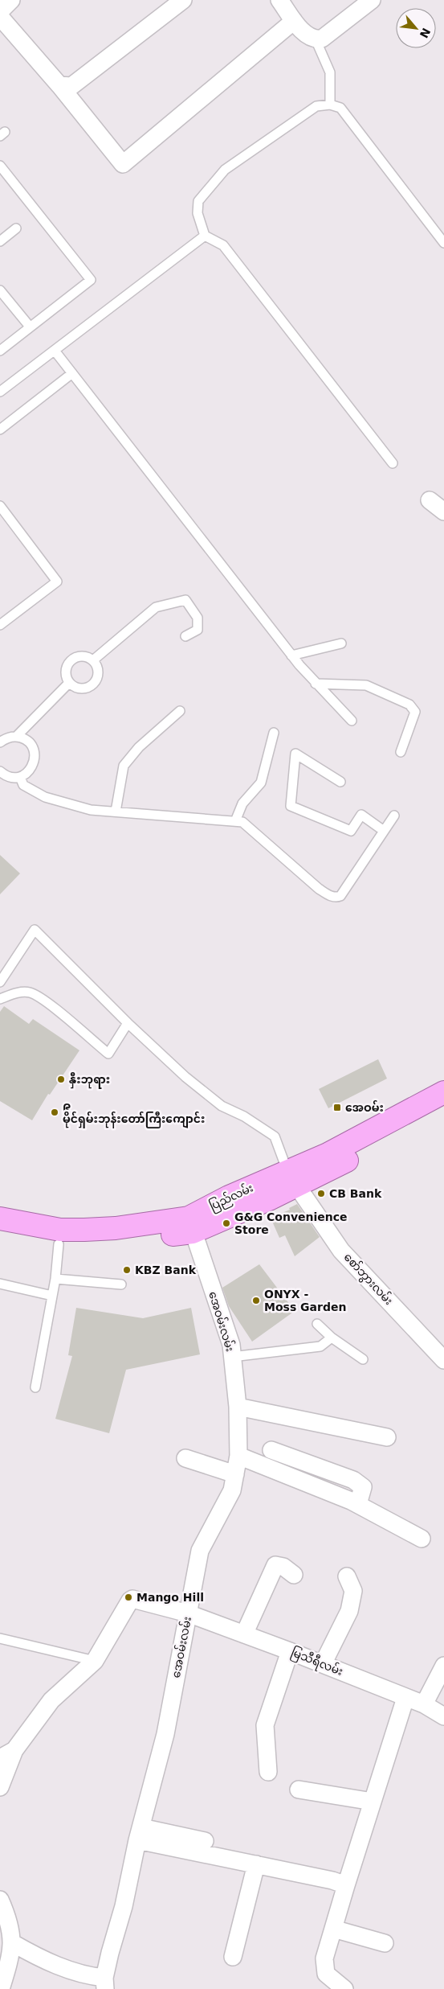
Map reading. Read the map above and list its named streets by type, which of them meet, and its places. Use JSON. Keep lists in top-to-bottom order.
{
  "streets": {
    "highway": ["ပြည်လမ်း"],
    "street": ["စော်ဘွားလမ်း", "အေဝမ်းလမ်း", "မြသီရီလမ်း"]
  },
  "crossings": [
    ["ပြည်လမ်း", "စော်ဘွားလမ်း"],
    ["ပြည်လမ်း", "အေဝမ်းလမ်း"],
    ["အေဝမ်းလမ်း", "မြသီရီလမ်း"]
  ],
  "places": {
    "other": [
      "နှီးဘုရား",
      "၉ မိုင်ရှမ်းဘုန်းတော်ကြီးကျောင်း",
      "CB Bank",
      "G&G Convenience Store",
      "KBZ Bank",
      "ONYX - Moss Garden",
      "Mango Hill"
    ],
    "transit": ["အေဝမ်း"]
  },
  "north": "bottom right"
}
